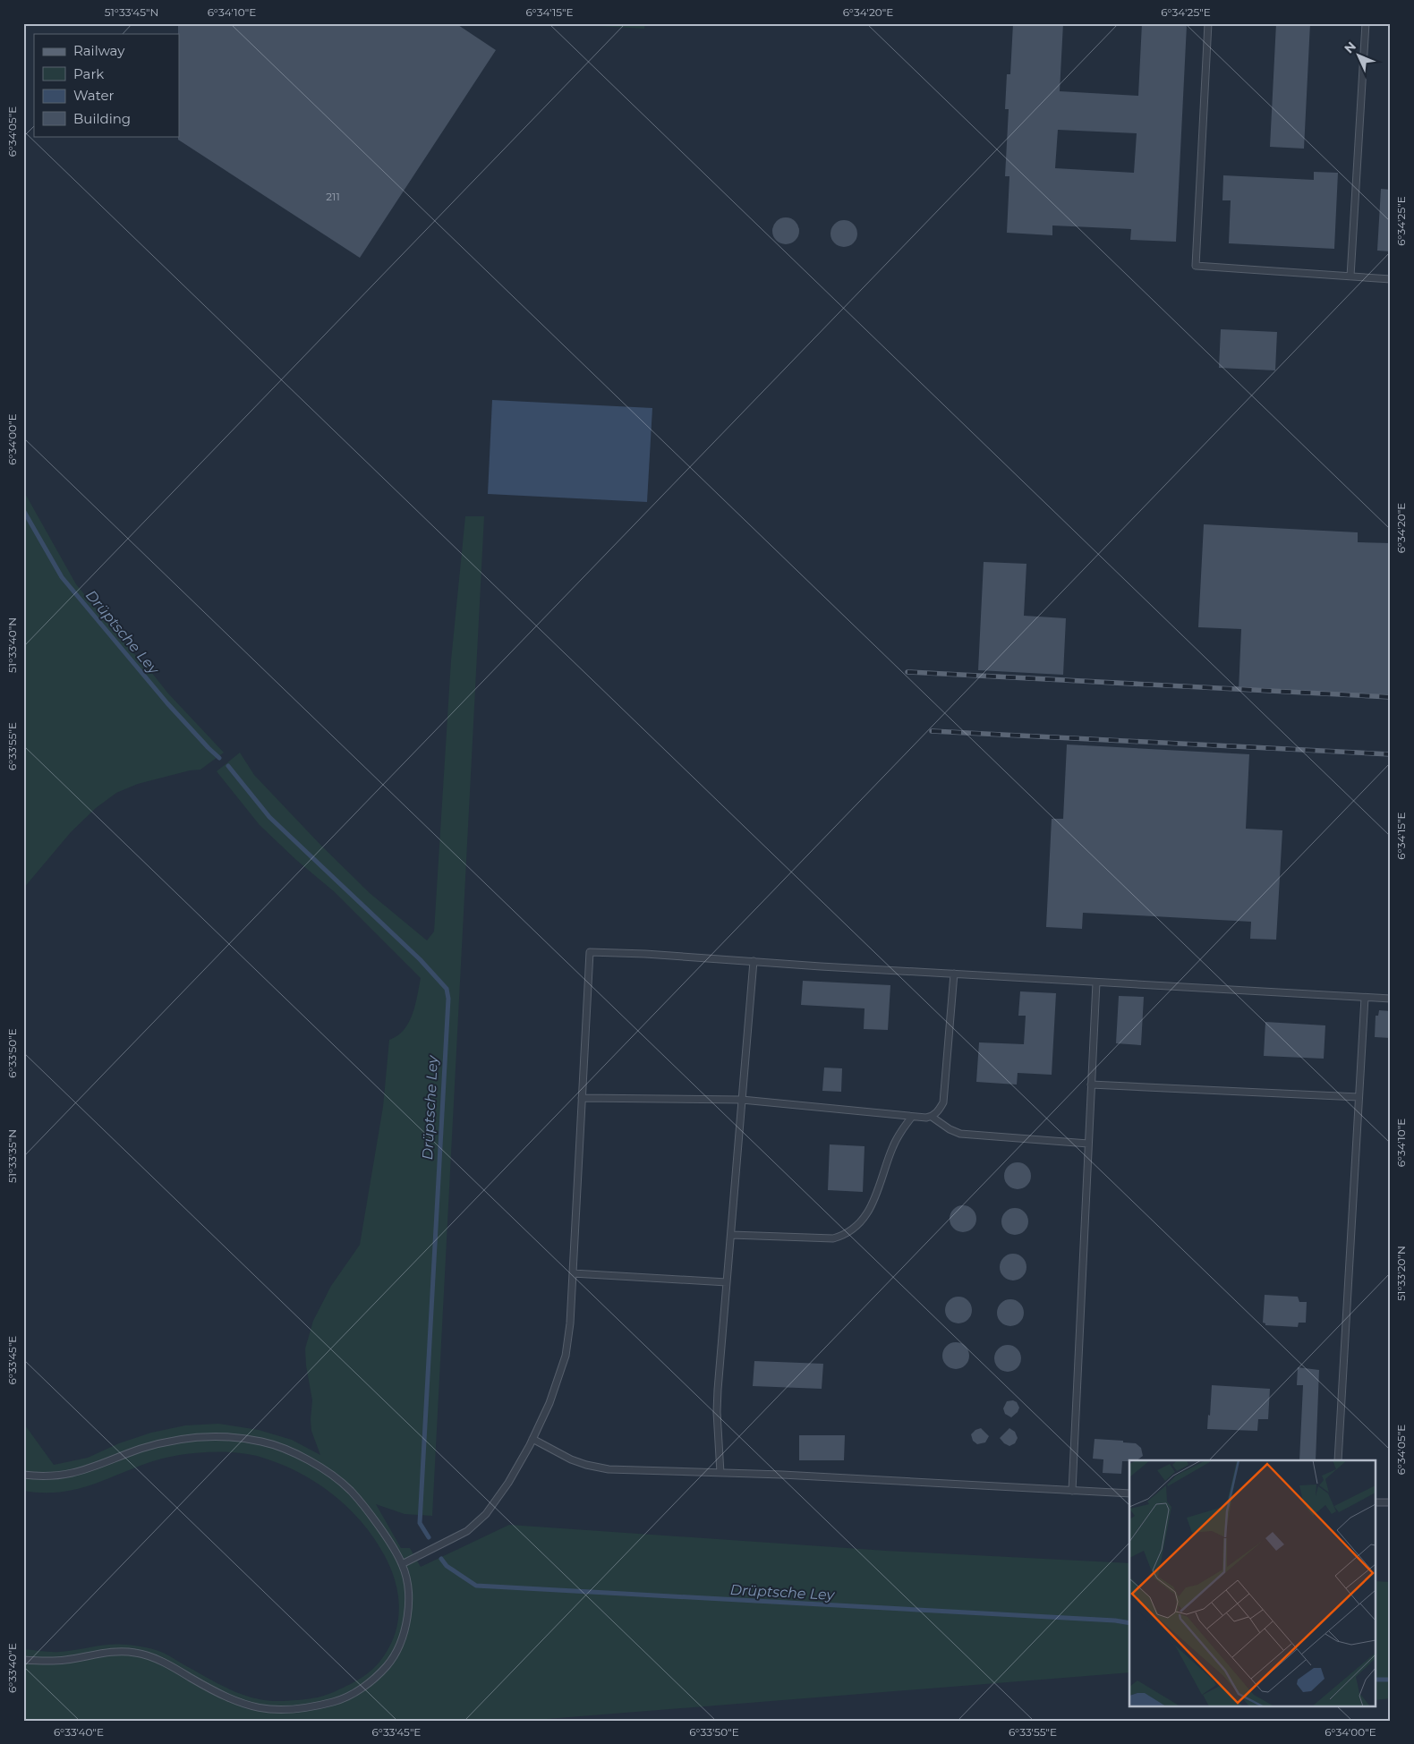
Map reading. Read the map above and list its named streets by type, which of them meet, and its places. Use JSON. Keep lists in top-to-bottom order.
{
  "water": ["Drüptsche Ley"],
  "house_numbers": ["211"],
  "legend": [
    "Railway",
    "Park",
    "Water",
    "Building"
  ],
  "north": "top left",
  "coordinates": [
    "51°33'45\"N",
    "6°34'10\"E",
    "6°34'15\"E",
    "6°34'20\"E",
    "6°34'25\"E",
    "6°34'05\"E",
    "6°34'00\"E",
    "51°33'40\"N",
    "6°33'55\"E",
    "6°33'50\"E",
    "51°33'35\"N",
    "51°33'20\"N",
    "6°33'45\"E",
    "6°33'40\"E"
  ]
}
